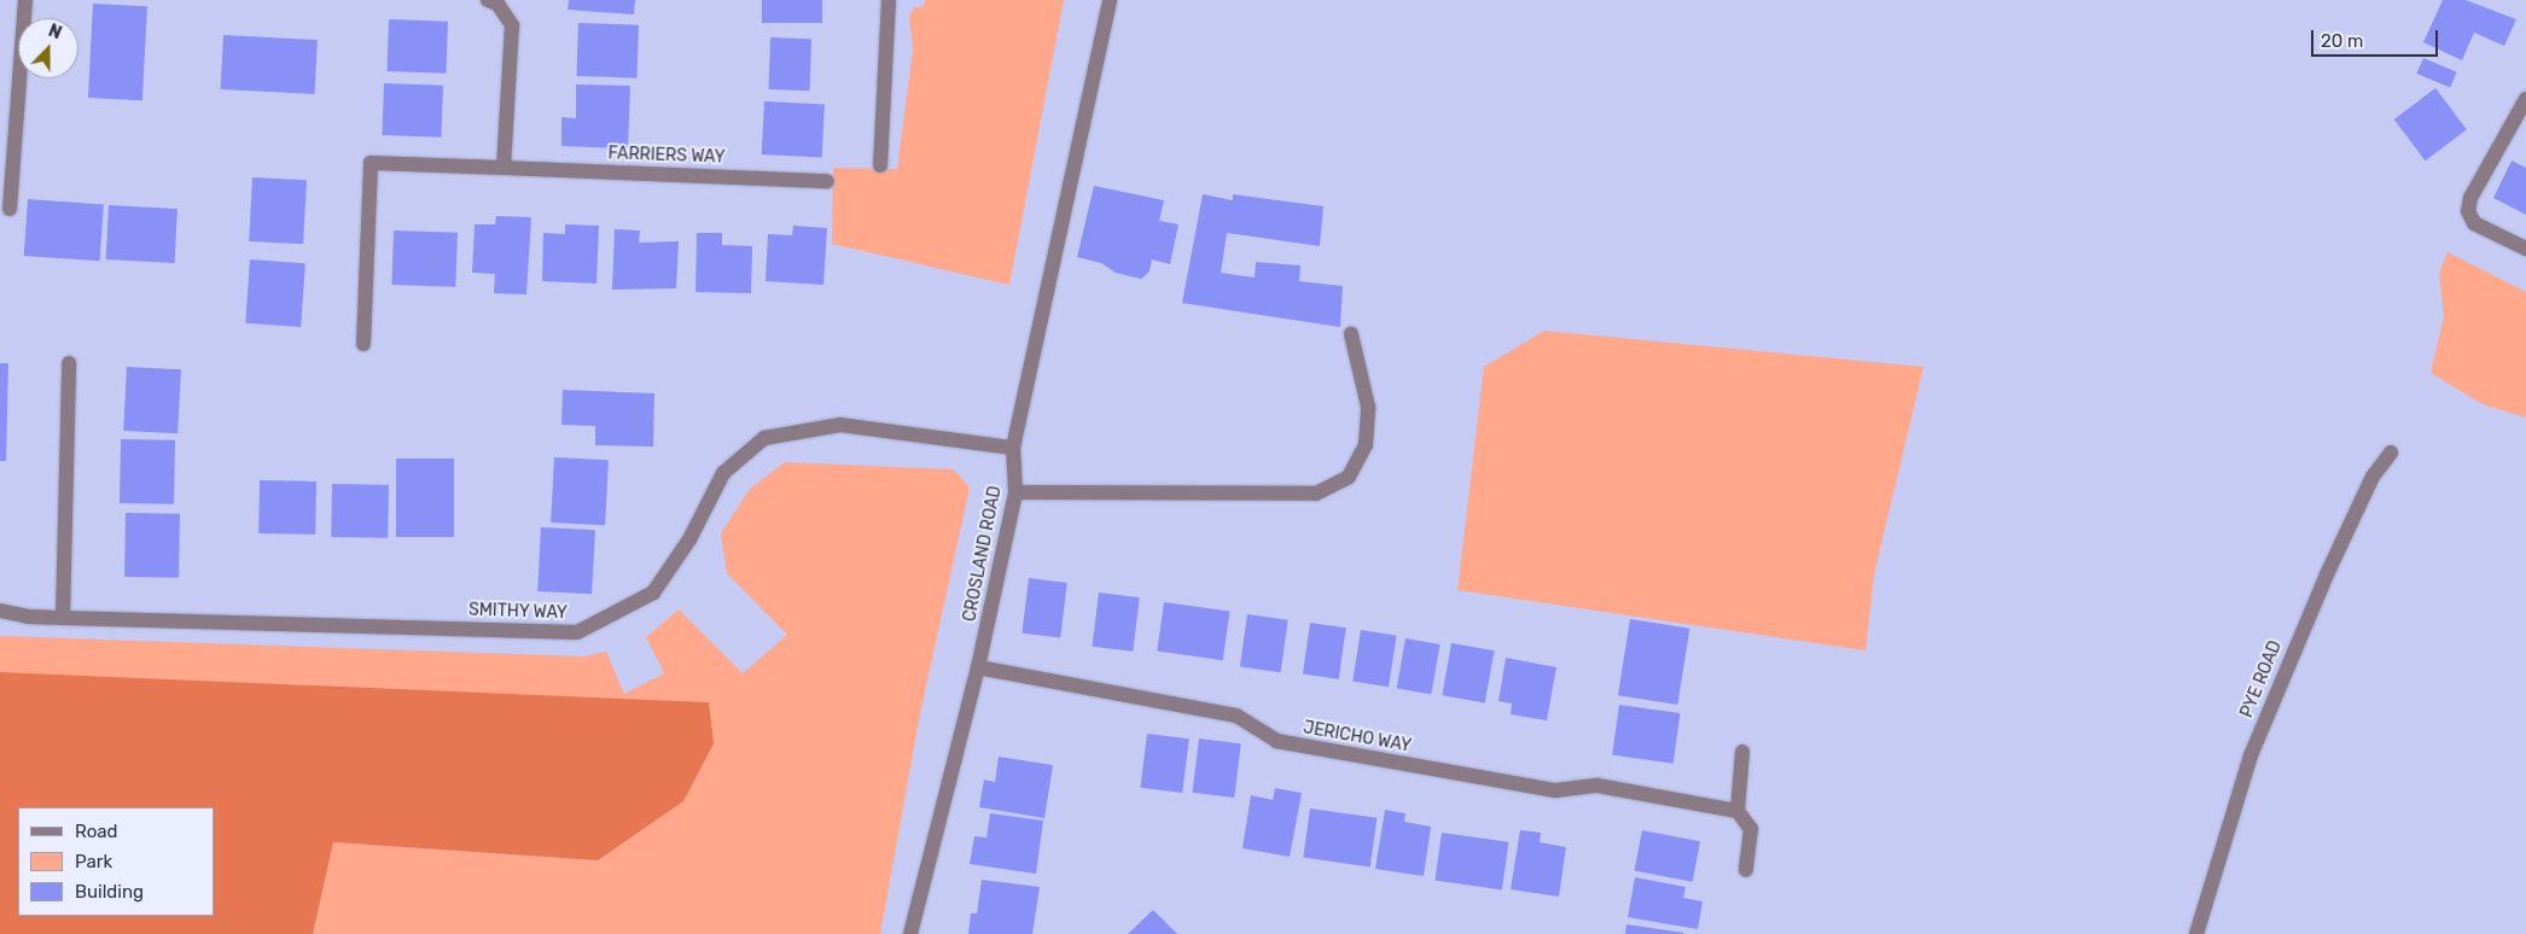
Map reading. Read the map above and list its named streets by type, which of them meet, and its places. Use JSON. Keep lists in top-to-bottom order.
{
  "streets": {
    "street": [
      "FARRIERS WAY",
      "CROSLAND ROAD",
      "SMITHY WAY",
      "PYE ROAD",
      "JERICHO WAY"
    ]
  },
  "crossings": [
    ["CROSLAND ROAD", "SMITHY WAY"],
    ["CROSLAND ROAD", "JERICHO WAY"]
  ],
  "legend": ["Road", "Park", "Building"],
  "scale_bar": "20 m",
  "north": "top"
}
